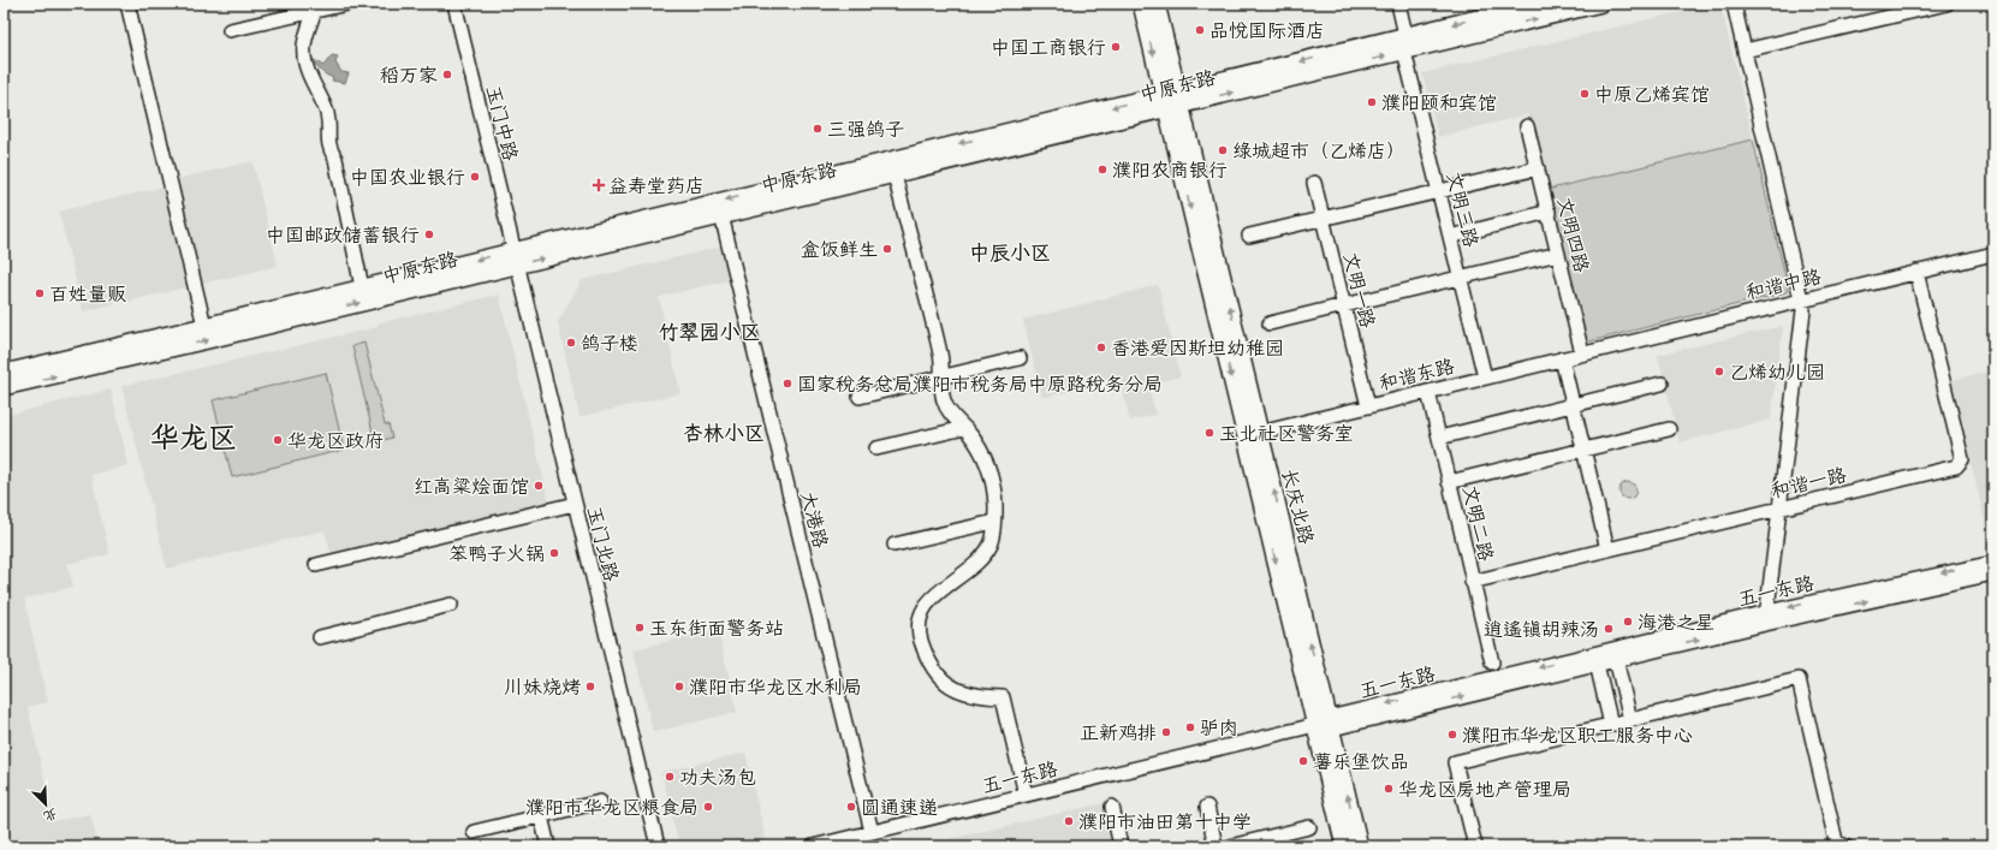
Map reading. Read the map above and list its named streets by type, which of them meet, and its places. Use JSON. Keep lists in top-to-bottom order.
{
  "streets": {
    "main road": ["中原东路", "长庆北路"],
    "street": [
      "玉门中路",
      "文明三路",
      "文明四路",
      "和谐中路",
      "文明一路",
      "和谐东路",
      "和谐一路",
      "大港路",
      "文明二路",
      "玉门北路",
      "五一东路"
    ]
  },
  "crossings": [
    ["中原东路", "玉门中路"],
    ["中原东路", "文明三路"],
    ["中原东路", "长庆北路"],
    ["中原东路", "大港路"],
    ["中原东路", "玉门北路"],
    ["玉门中路", "玉门北路"],
    ["文明三路", "和谐东路"],
    ["文明四路", "和谐中路"],
    ["文明四路", "和谐东路"],
    ["和谐中路", "和谐东路"],
    ["和谐中路", "和谐一路"],
    ["文明一路", "和谐东路"],
    ["和谐东路", "长庆北路"],
    ["和谐东路", "文明二路"],
    ["和谐一路", "文明二路"],
    ["长庆北路", "五一东路"],
    ["大港路", "五一东路"]
  ],
  "districts": [
    "中辰小区",
    "竹翠园小区",
    "杏林小区",
    "华龙区"
  ],
  "places": {
    "other": [
      "品悦国际酒店",
      "中国工商银行",
      "稻万家",
      "中原乙烯宾馆",
      "濮阳颐和宾馆",
      "三强鸽子",
      "绿城超市（乙烯店）",
      "濮阳农商银行",
      "中国农业银行",
      "中国邮政储蓄银行",
      "盒饭鲜生",
      "百姓量贩",
      "鸽子楼",
      "香港爱因斯坦幼稚园",
      "乙烯幼儿园",
      "国家税务总局濮阳市税务局中原路税务分局",
      "玉北社区警务室",
      "华龙区政府",
      "红高粱烩面馆",
      "笨鸭子火锅",
      "海港之星",
      "玉东街面警务站",
      "逍遥镇胡辣汤",
      "川妹烧烤",
      "濮阳市华龙区水利局",
      "驴肉",
      "正新鸡排",
      "濮阳市华龙区职工服务中心",
      "薯乐堡饮品",
      "功夫汤包",
      "华龙区房地产管理局",
      "濮阳市华龙区粮食局",
      "圆通速递",
      "濮阳市油田第十中学"
    ],
    "health": ["益寿堂药店"]
  },
  "north": "bottom right"
}
